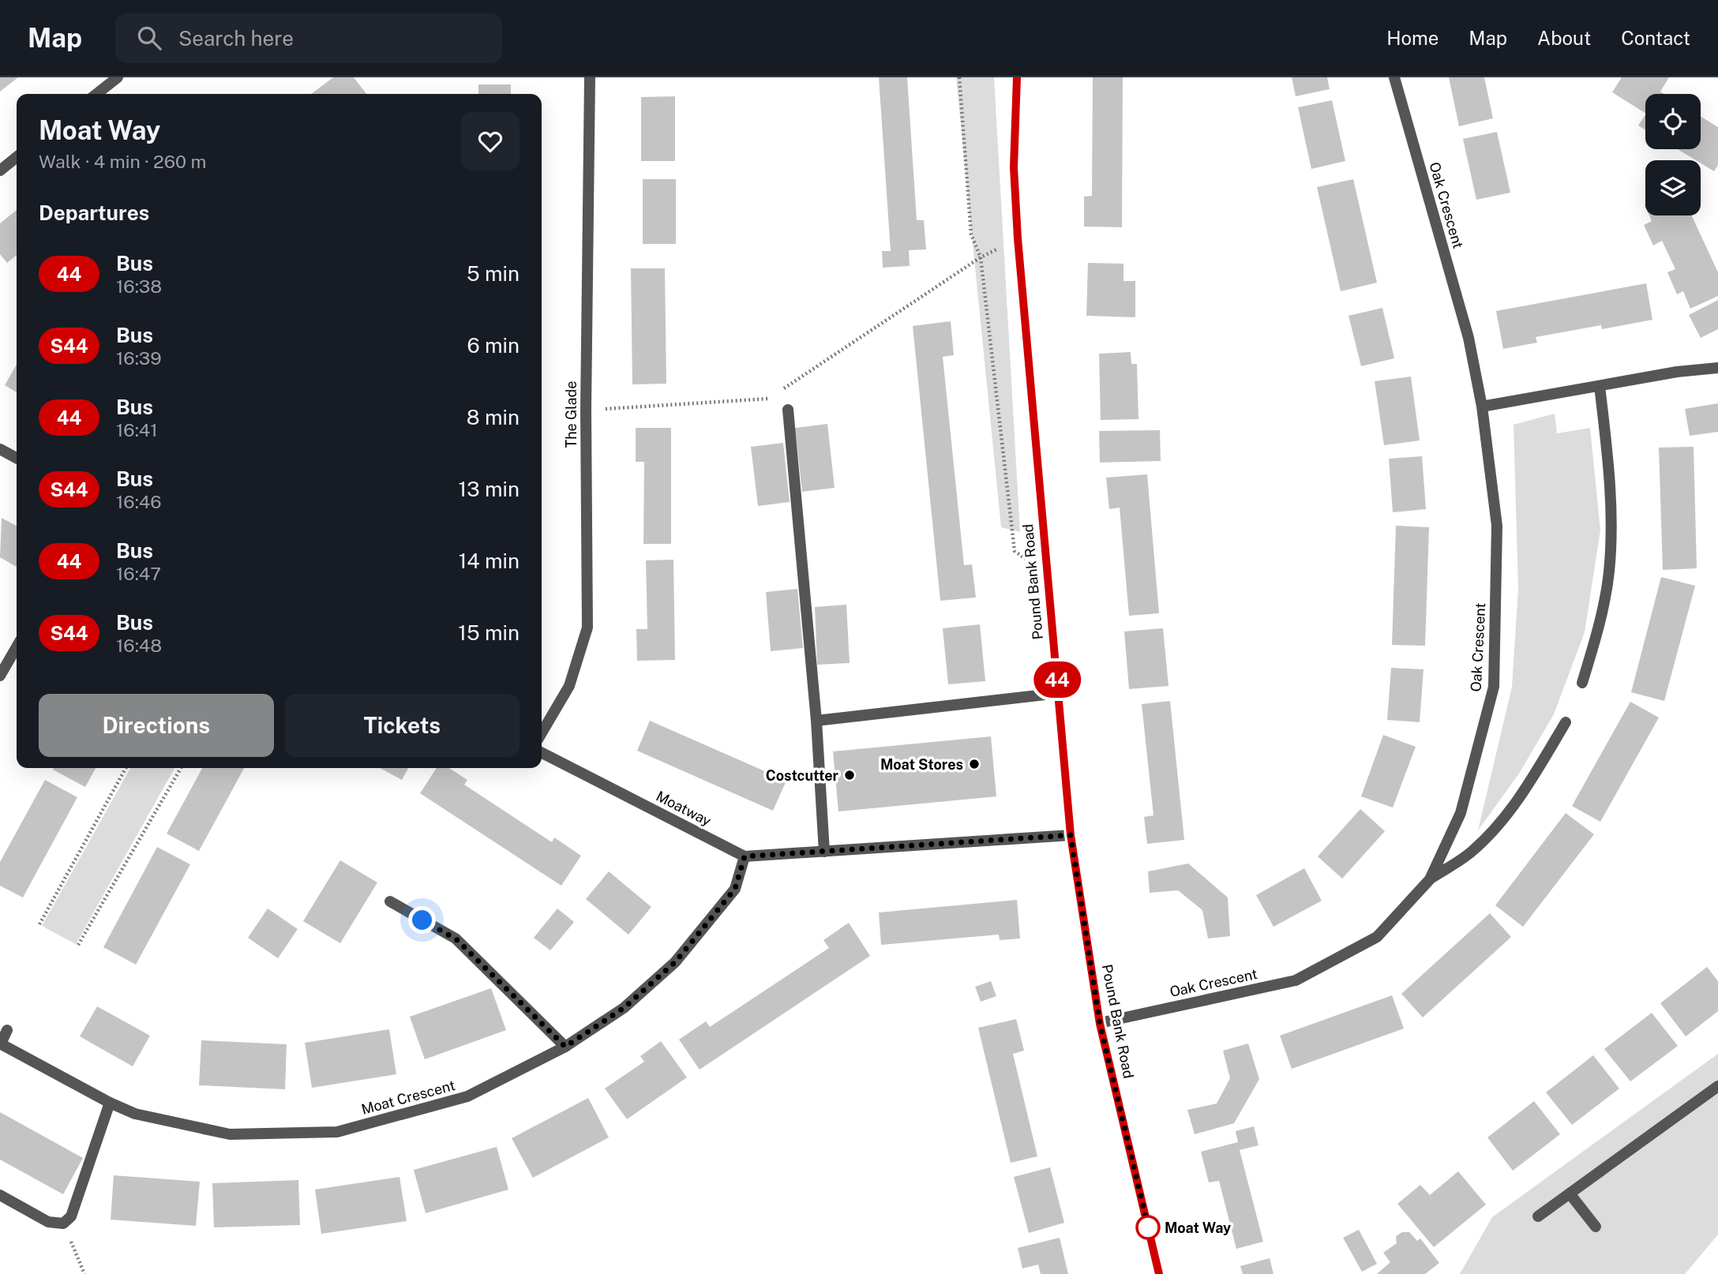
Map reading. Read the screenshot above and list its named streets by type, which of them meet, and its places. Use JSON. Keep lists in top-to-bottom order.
{
  "streets": {
    "street": [
      "Oak Crescent",
      "The Glade",
      "Pound Bank Road",
      "Moatway",
      "Moat Crescent"
    ]
  },
  "crossings": [
    ["Oak Crescent", "Pound Bank Road"],
    ["Moatway", "Moat Crescent"]
  ],
  "places": ["Moat Stores", "Costcutter", "Moat Way"],
  "lines": ["bus line 44"],
  "page": {
    "header": "Map",
    "search": "Search here",
    "nav": [
      "Home",
      "Map",
      "About",
      "Contact"
    ],
    "on_map": "44",
    "heading": [
      ["Moat Way", "Walk · 4 min · 260 m"],
      "Departures"
    ],
    "list": [
      {
        "mark": "44",
        "name": "Bus",
        "note": "16:38",
        "value": "5 min"
      },
      {
        "mark": "S44",
        "name": "Bus",
        "note": "16:39",
        "value": "6 min"
      },
      {
        "mark": "44",
        "name": "Bus",
        "note": "16:41",
        "value": "8 min"
      },
      {
        "mark": "S44",
        "name": "Bus",
        "note": "16:46",
        "value": "13 min"
      },
      {
        "mark": "44",
        "name": "Bus",
        "note": "16:47",
        "value": "14 min"
      },
      {
        "mark": "S44",
        "name": "Bus",
        "note": "16:48",
        "value": "15 min"
      }
    ],
    "buttons": ["Directions", "Tickets"]
  }
}
